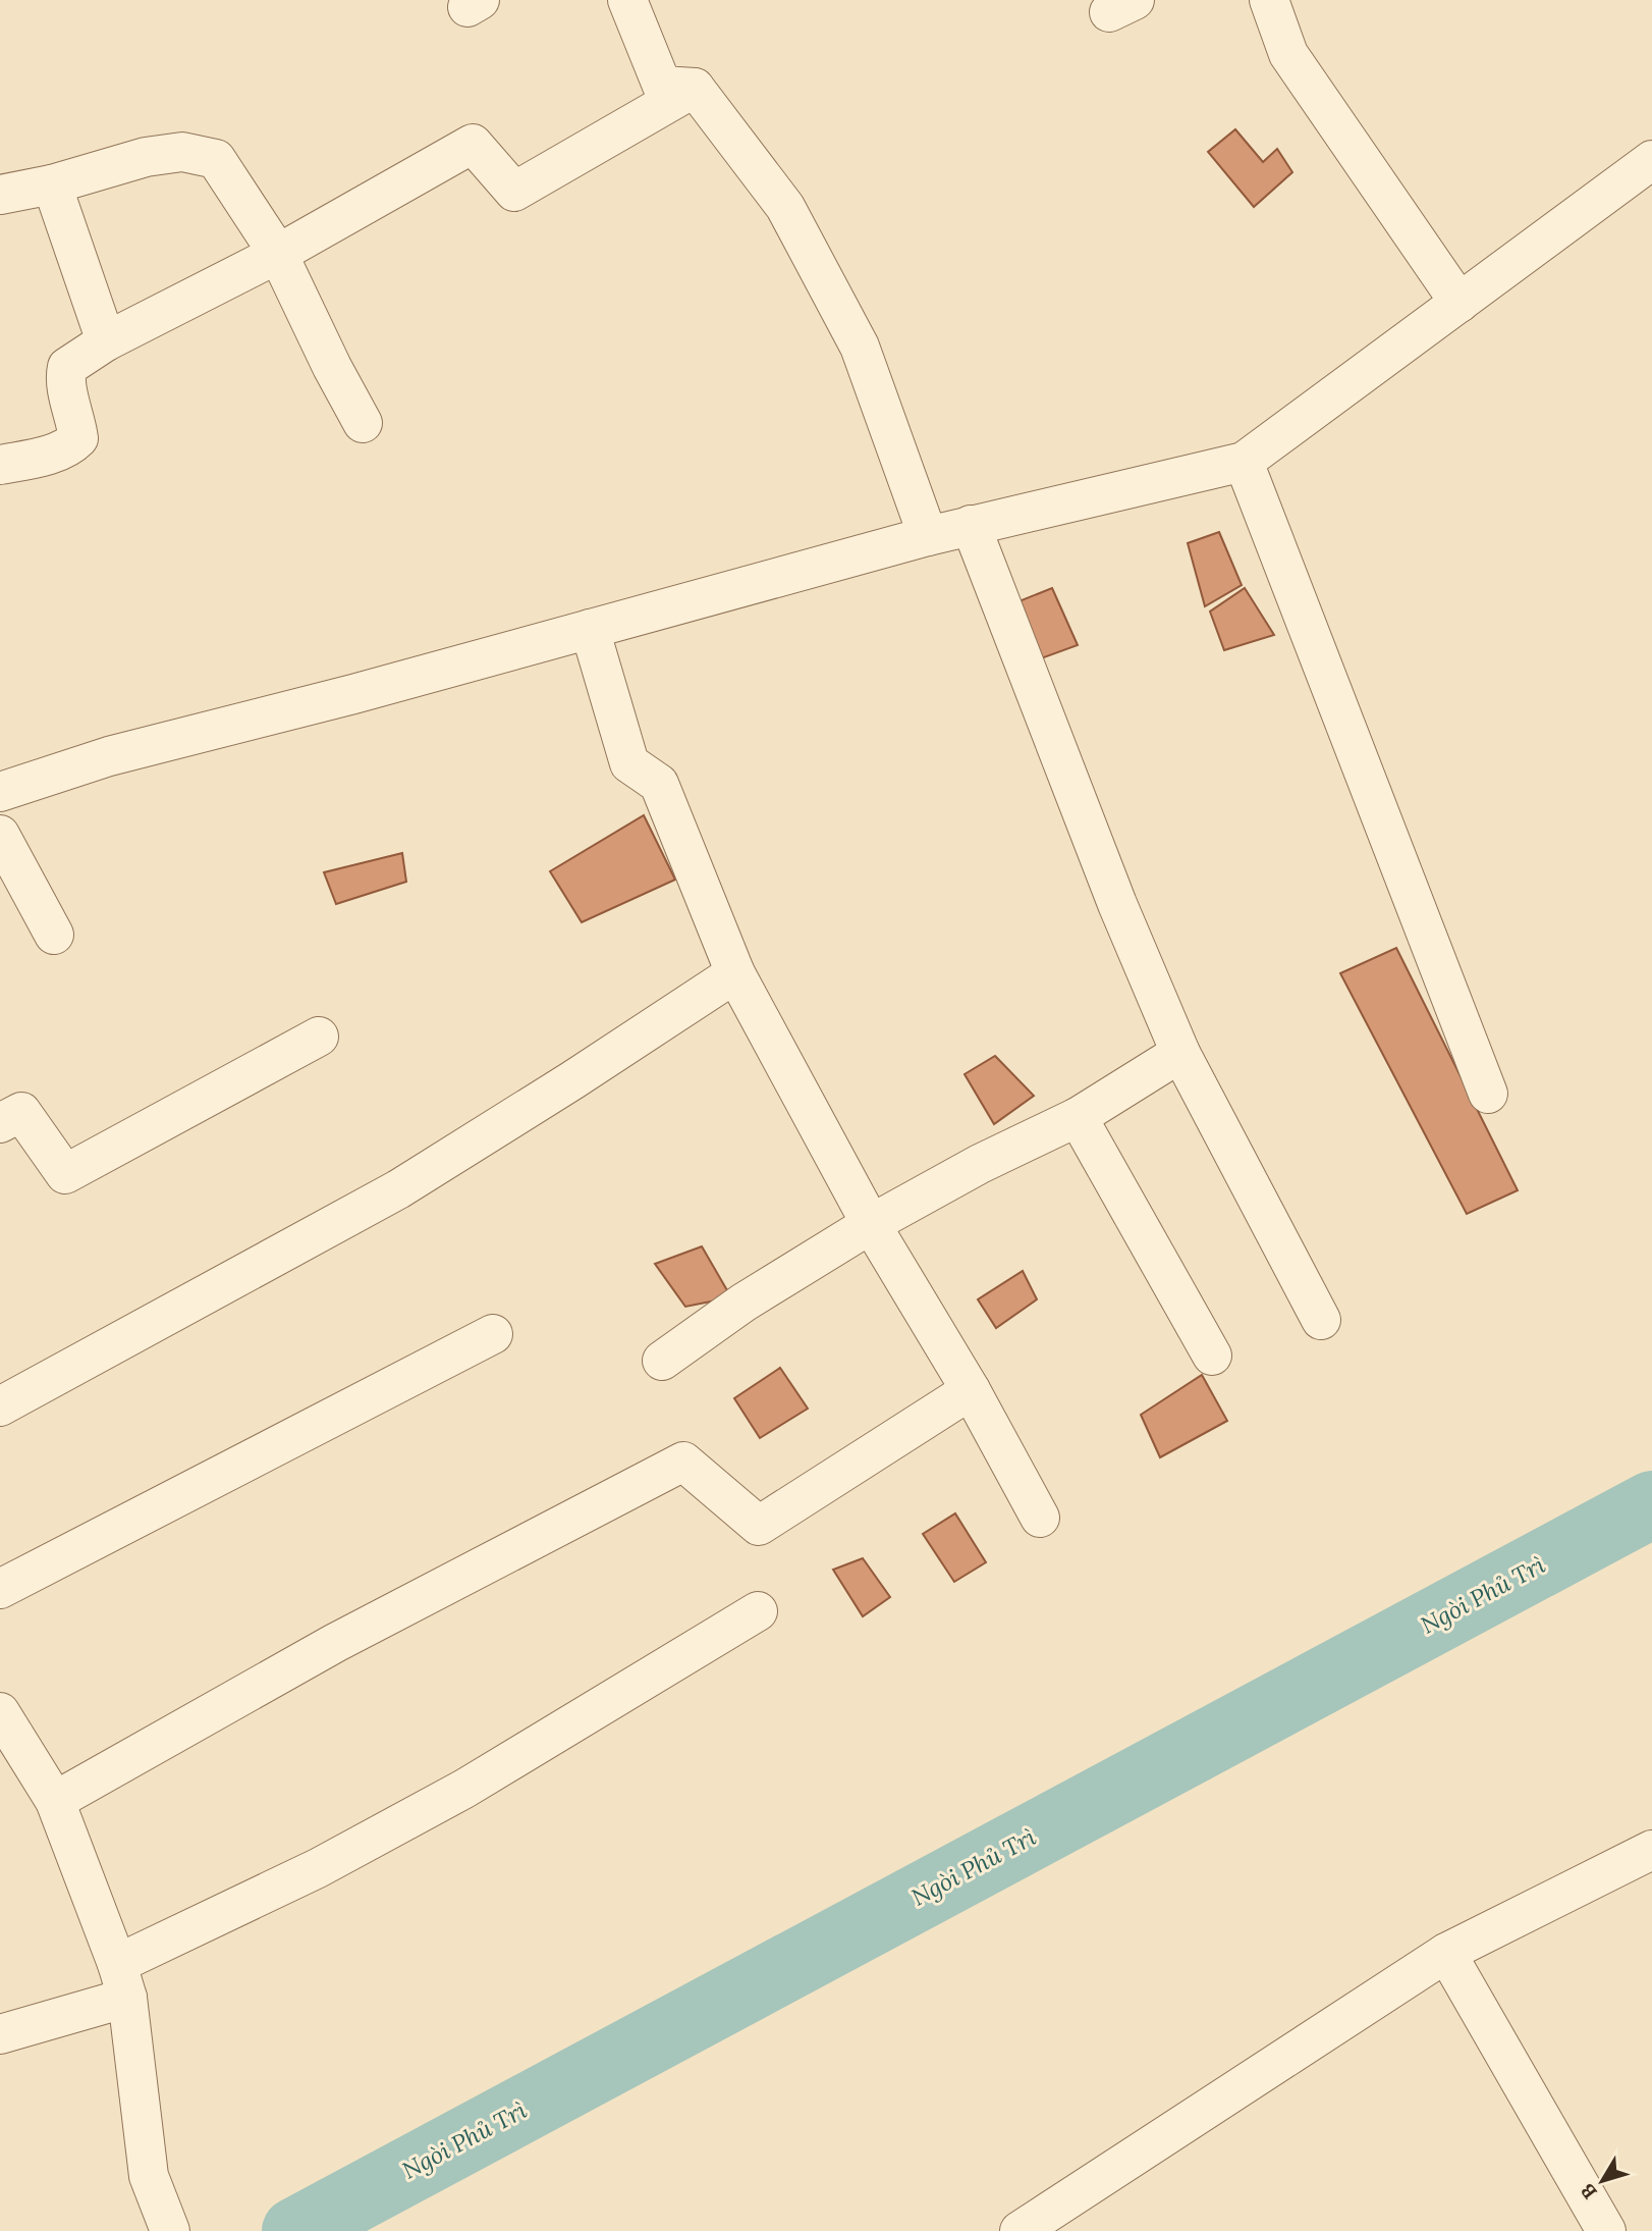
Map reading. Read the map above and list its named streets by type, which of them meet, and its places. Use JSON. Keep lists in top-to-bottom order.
{
  "water": ["Ngòi Phủ Trì"],
  "north": "bottom left"
}
